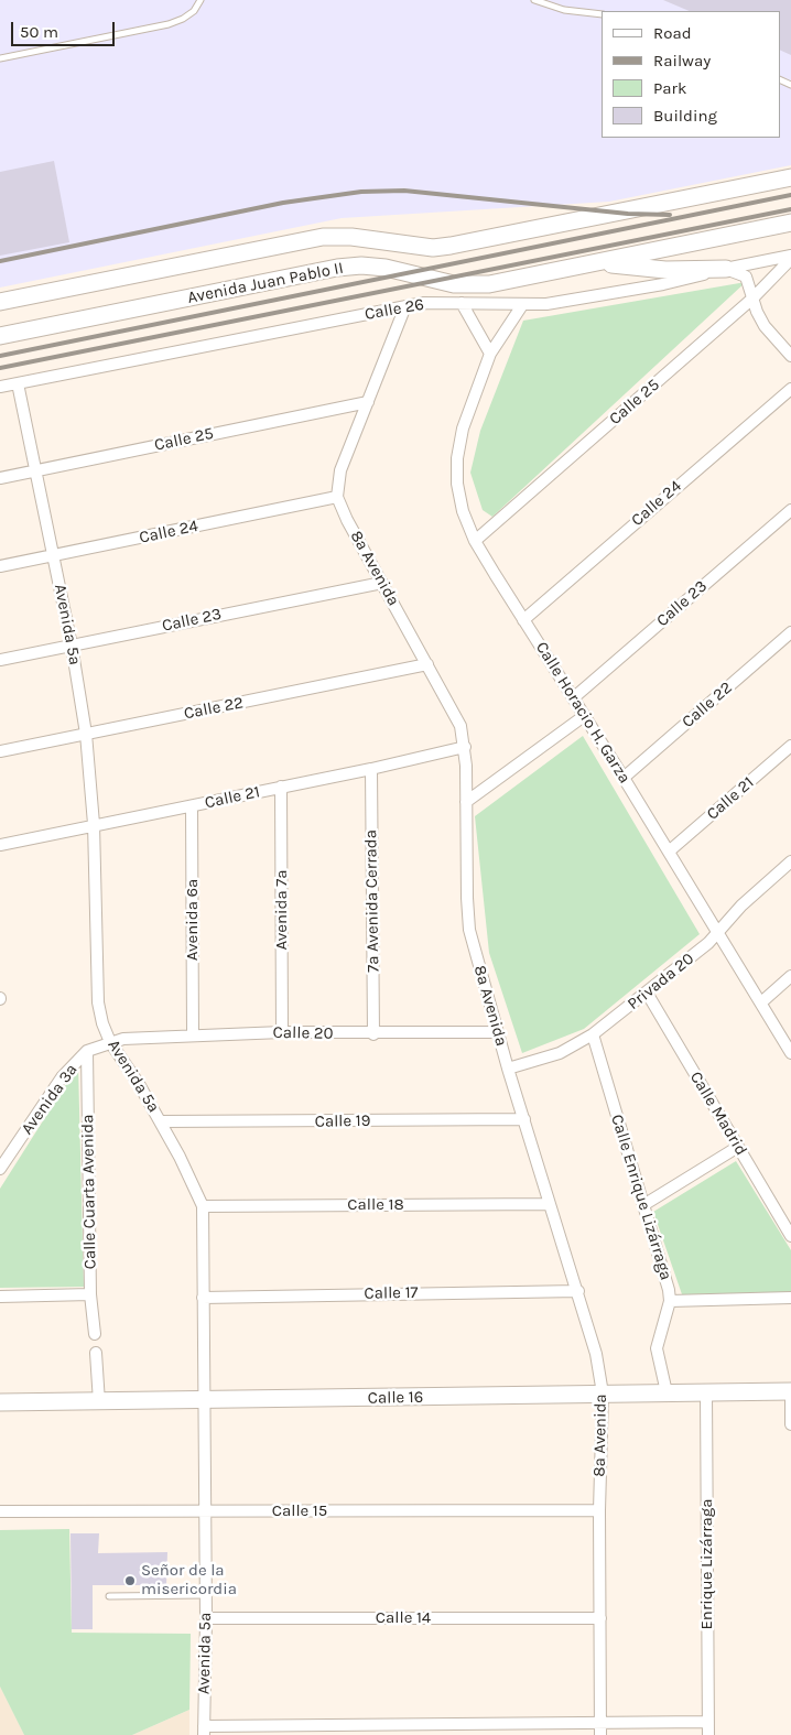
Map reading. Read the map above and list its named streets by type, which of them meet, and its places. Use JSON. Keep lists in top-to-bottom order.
{
  "streets": {
    "main road": ["Avenida Juan Pablo II", "Calle 16"],
    "street": [
      "Calle 26",
      "Calle 25",
      "Calle 24",
      "8a Avenida",
      "Calle 23",
      "Avenida 5a",
      "Calle 22",
      "Calle Horacio H. Garza",
      "Calle 21",
      "7a Avenida Cerrada",
      "Avenida 7a",
      "Avenida 6a",
      "Privada 20",
      "Calle 20",
      "Avenida 3a",
      "Calle Madrid",
      "Calle 19",
      "Calle Cuarta Avenida",
      "Calle Enrique Lizárraga",
      "Calle 18",
      "Calle 17",
      "Calle 15",
      "Enrique Lizárraga",
      "Calle 14"
    ]
  },
  "crossings": [
    ["Calle 26", "Calle 25"],
    ["Calle 26", "Avenida 5a"],
    ["Calle 26", "Calle Horacio H. Garza"],
    ["Calle 25", "Avenida 5a"],
    ["Calle 25", "Calle Horacio H. Garza"],
    ["Calle 24", "8a Avenida"],
    ["Calle 24", "Avenida 5a"],
    ["Calle 24", "Calle Horacio H. Garza"],
    ["8a Avenida", "Calle 23"],
    ["8a Avenida", "Calle 22"],
    ["8a Avenida", "Calle 21"],
    ["8a Avenida", "Privada 20"],
    ["8a Avenida", "Calle 20"],
    ["8a Avenida", "Calle 19"],
    ["8a Avenida", "Calle 18"],
    ["8a Avenida", "Calle 17"],
    ["8a Avenida", "Calle 16"],
    ["8a Avenida", "Calle 15"],
    ["8a Avenida", "Calle 14"],
    ["Calle 23", "Avenida 5a"],
    ["Calle 23", "Calle Horacio H. Garza"],
    ["Avenida 5a", "Calle 22"],
    ["Avenida 5a", "Calle 21"],
    ["Avenida 5a", "Calle 20"],
    ["Avenida 5a", "Avenida 3a"],
    ["Avenida 5a", "Calle 19"],
    ["Avenida 5a", "Calle 18"],
    ["Avenida 5a", "Calle 17"],
    ["Avenida 5a", "Calle 16"],
    ["Avenida 5a", "Calle 15"],
    ["Avenida 5a", "Calle 14"],
    ["Calle 22", "Calle Horacio H. Garza"],
    ["Calle Horacio H. Garza", "Calle 21"],
    ["Calle Horacio H. Garza", "Privada 20"],
    ["Calle 21", "7a Avenida Cerrada"],
    ["Calle 21", "Avenida 7a"],
    ["Calle 21", "Avenida 6a"],
    ["7a Avenida Cerrada", "Calle 20"],
    ["Avenida 7a", "Calle 20"],
    ["Avenida 6a", "Calle 20"],
    ["Privada 20", "Calle Madrid"],
    ["Privada 20", "Calle Enrique Lizárraga"],
    ["Calle 20", "Avenida 3a"],
    ["Avenida 3a", "Calle Cuarta Avenida"],
    ["Calle Enrique Lizárraga", "Calle 16"],
    ["Calle 16", "Enrique Lizárraga"]
  ],
  "places": ["Señor de la misericordia"],
  "legend": [
    "Road",
    "Railway",
    "Park",
    "Building"
  ],
  "scale_bar": "50 m"
}
